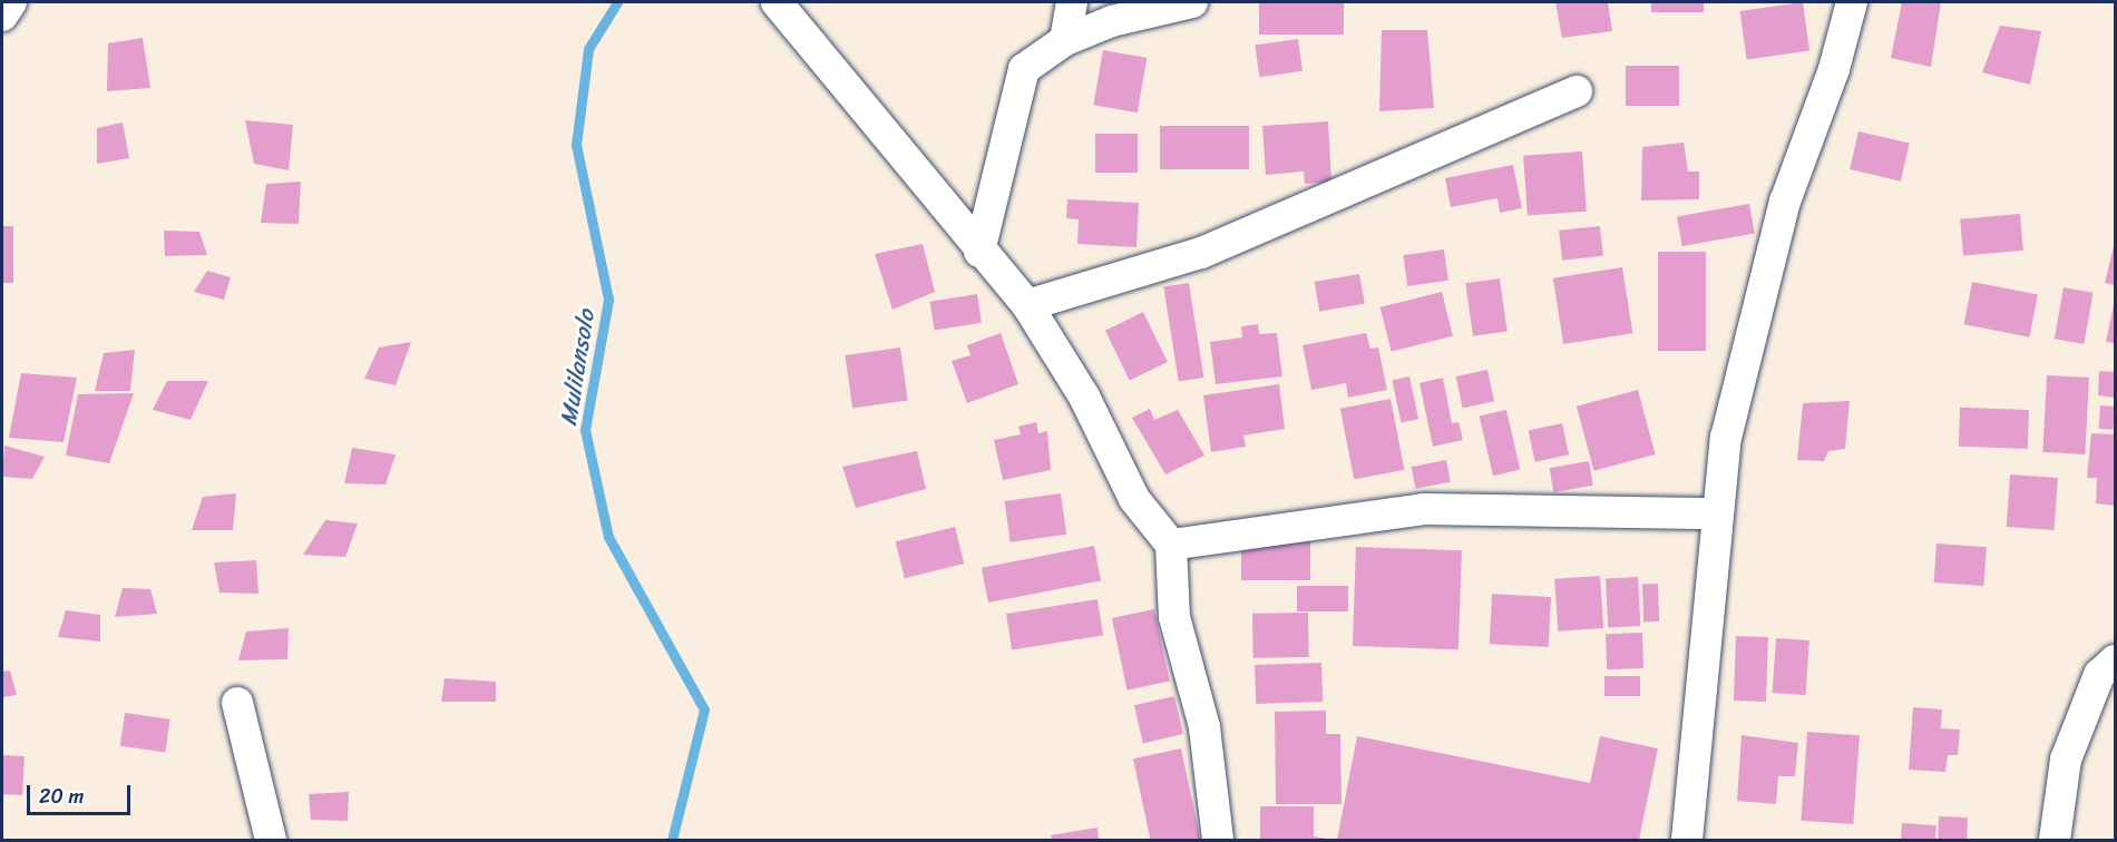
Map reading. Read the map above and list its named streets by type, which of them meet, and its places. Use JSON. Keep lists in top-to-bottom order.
{
  "water": ["Mulilansolo"],
  "scale_bar": "20 m"
}
